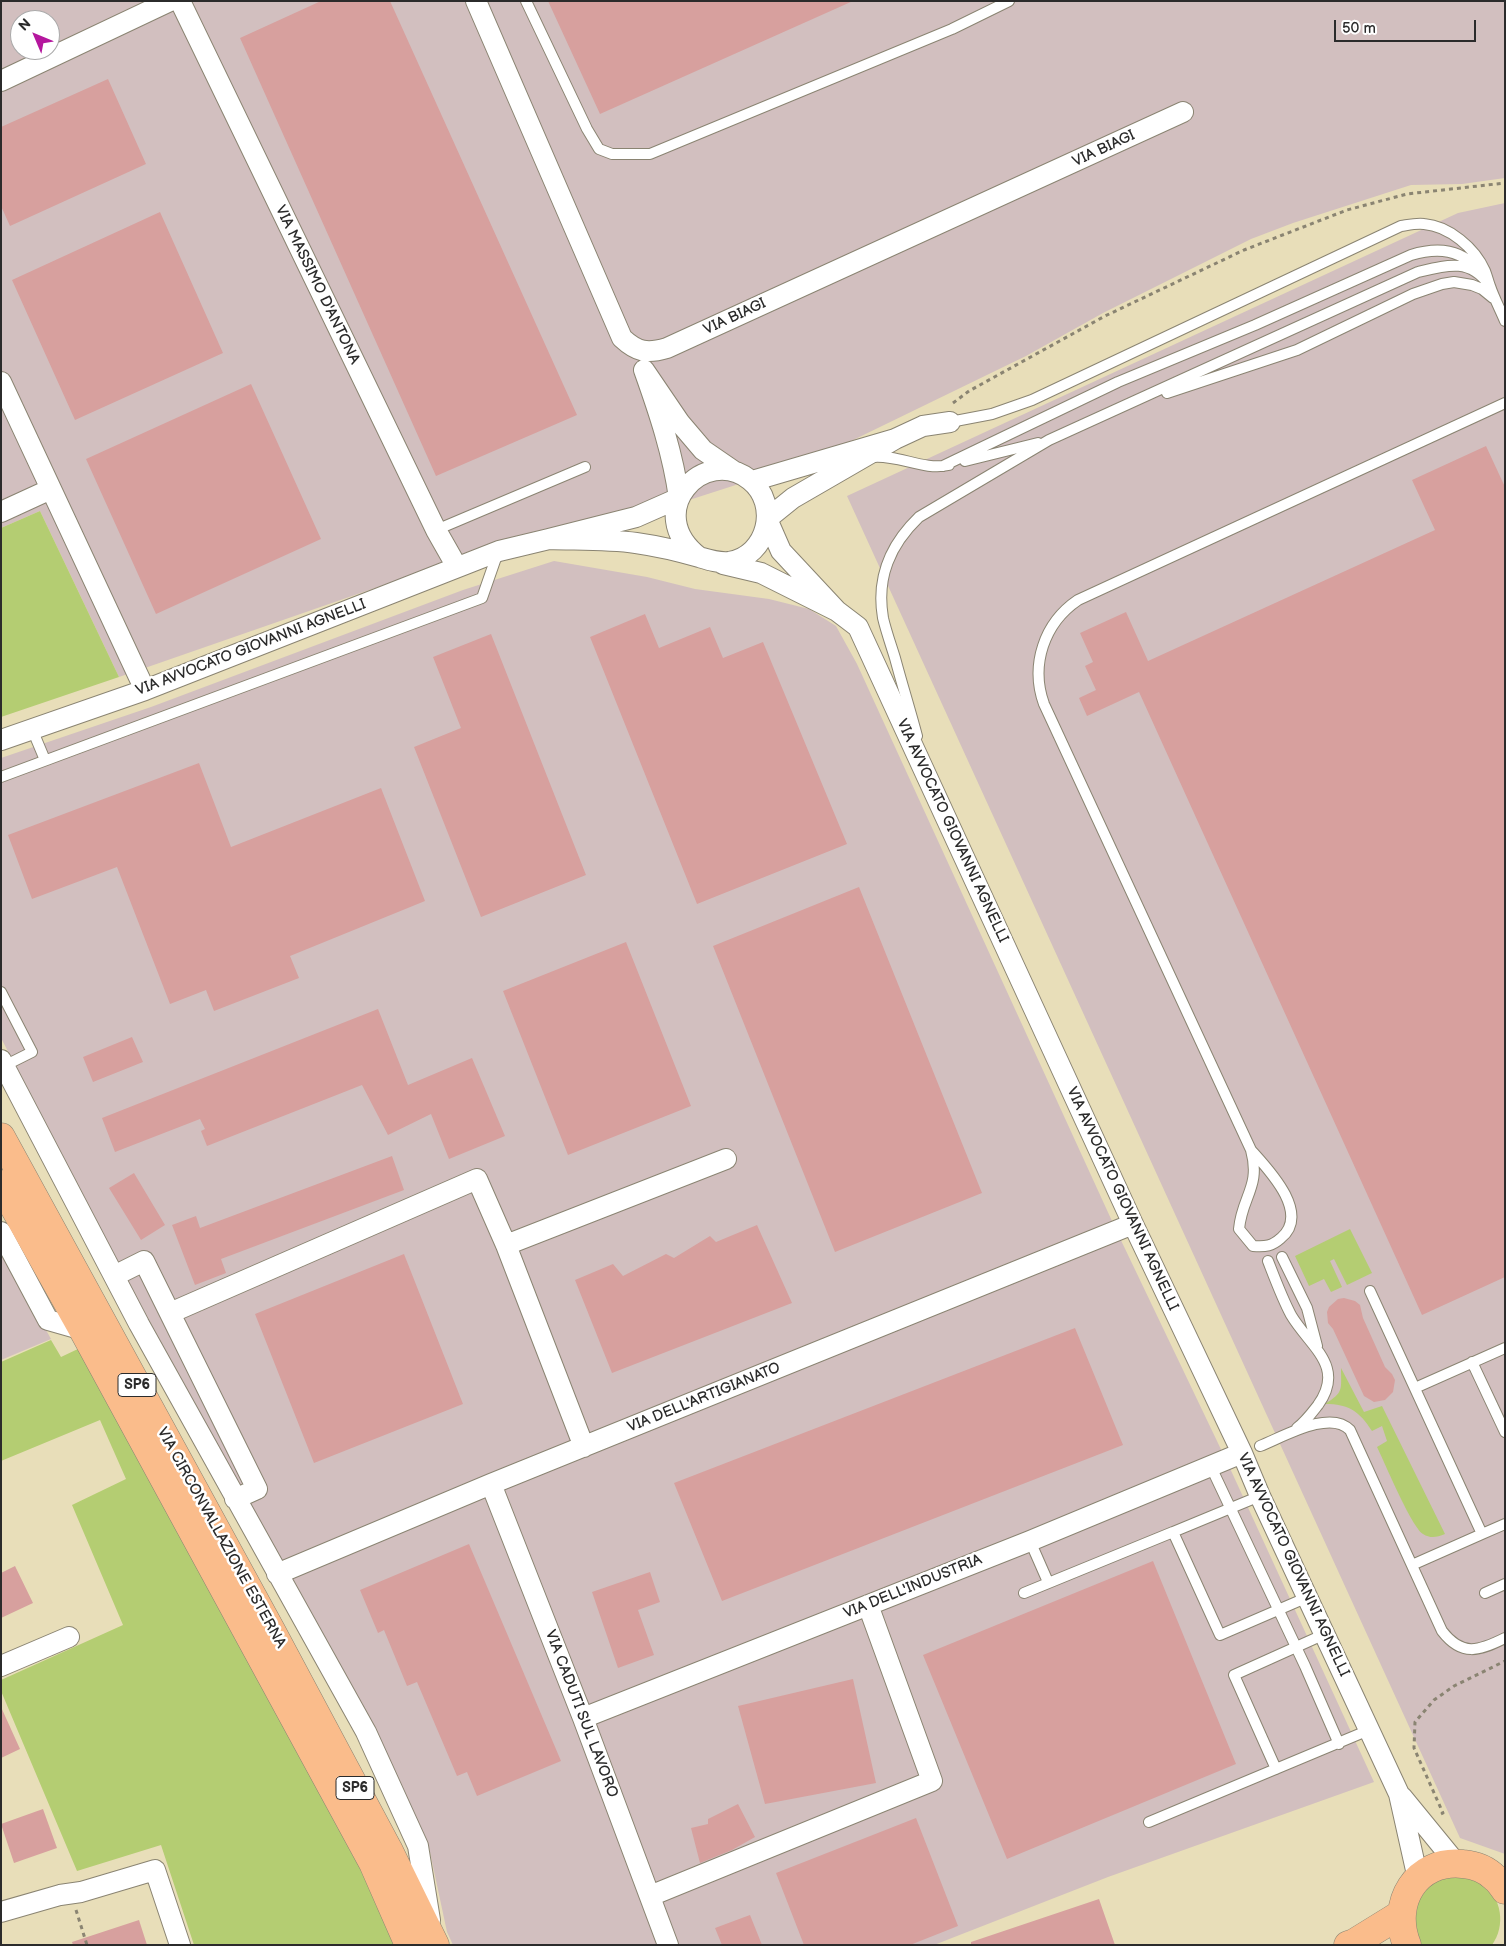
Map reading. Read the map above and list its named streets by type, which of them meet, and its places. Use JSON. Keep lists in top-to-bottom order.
{
  "streets": {
    "main road": ["SP6", "VIA CIRCONVALLAZIONE ESTERNA"],
    "street": [
      "VIA BIAGI",
      "VIA MASSIMO D'ANTONA",
      "VIA AVVOCATO GIOVANNI AGNELLI",
      "VIA DELL'ARTIGIANATO",
      "VIA DELL'INDUSTRIA",
      "VIA CADUTI SUL LAVORO"
    ]
  },
  "crossings": [
    ["VIA MASSIMO D'ANTONA", "VIA AVVOCATO GIOVANNI AGNELLI"],
    ["VIA AVVOCATO GIOVANNI AGNELLI", "VIA DELL'ARTIGIANATO"],
    ["VIA AVVOCATO GIOVANNI AGNELLI", "VIA DELL'INDUSTRIA"],
    ["VIA DELL'ARTIGIANATO", "VIA CIRCONVALLAZIONE ESTERNA"],
    ["VIA DELL'ARTIGIANATO", "VIA CADUTI SUL LAVORO"],
    ["VIA DELL'INDUSTRIA", "VIA CADUTI SUL LAVORO"]
  ],
  "scale_bar": "50 m",
  "north": "top left"
}
